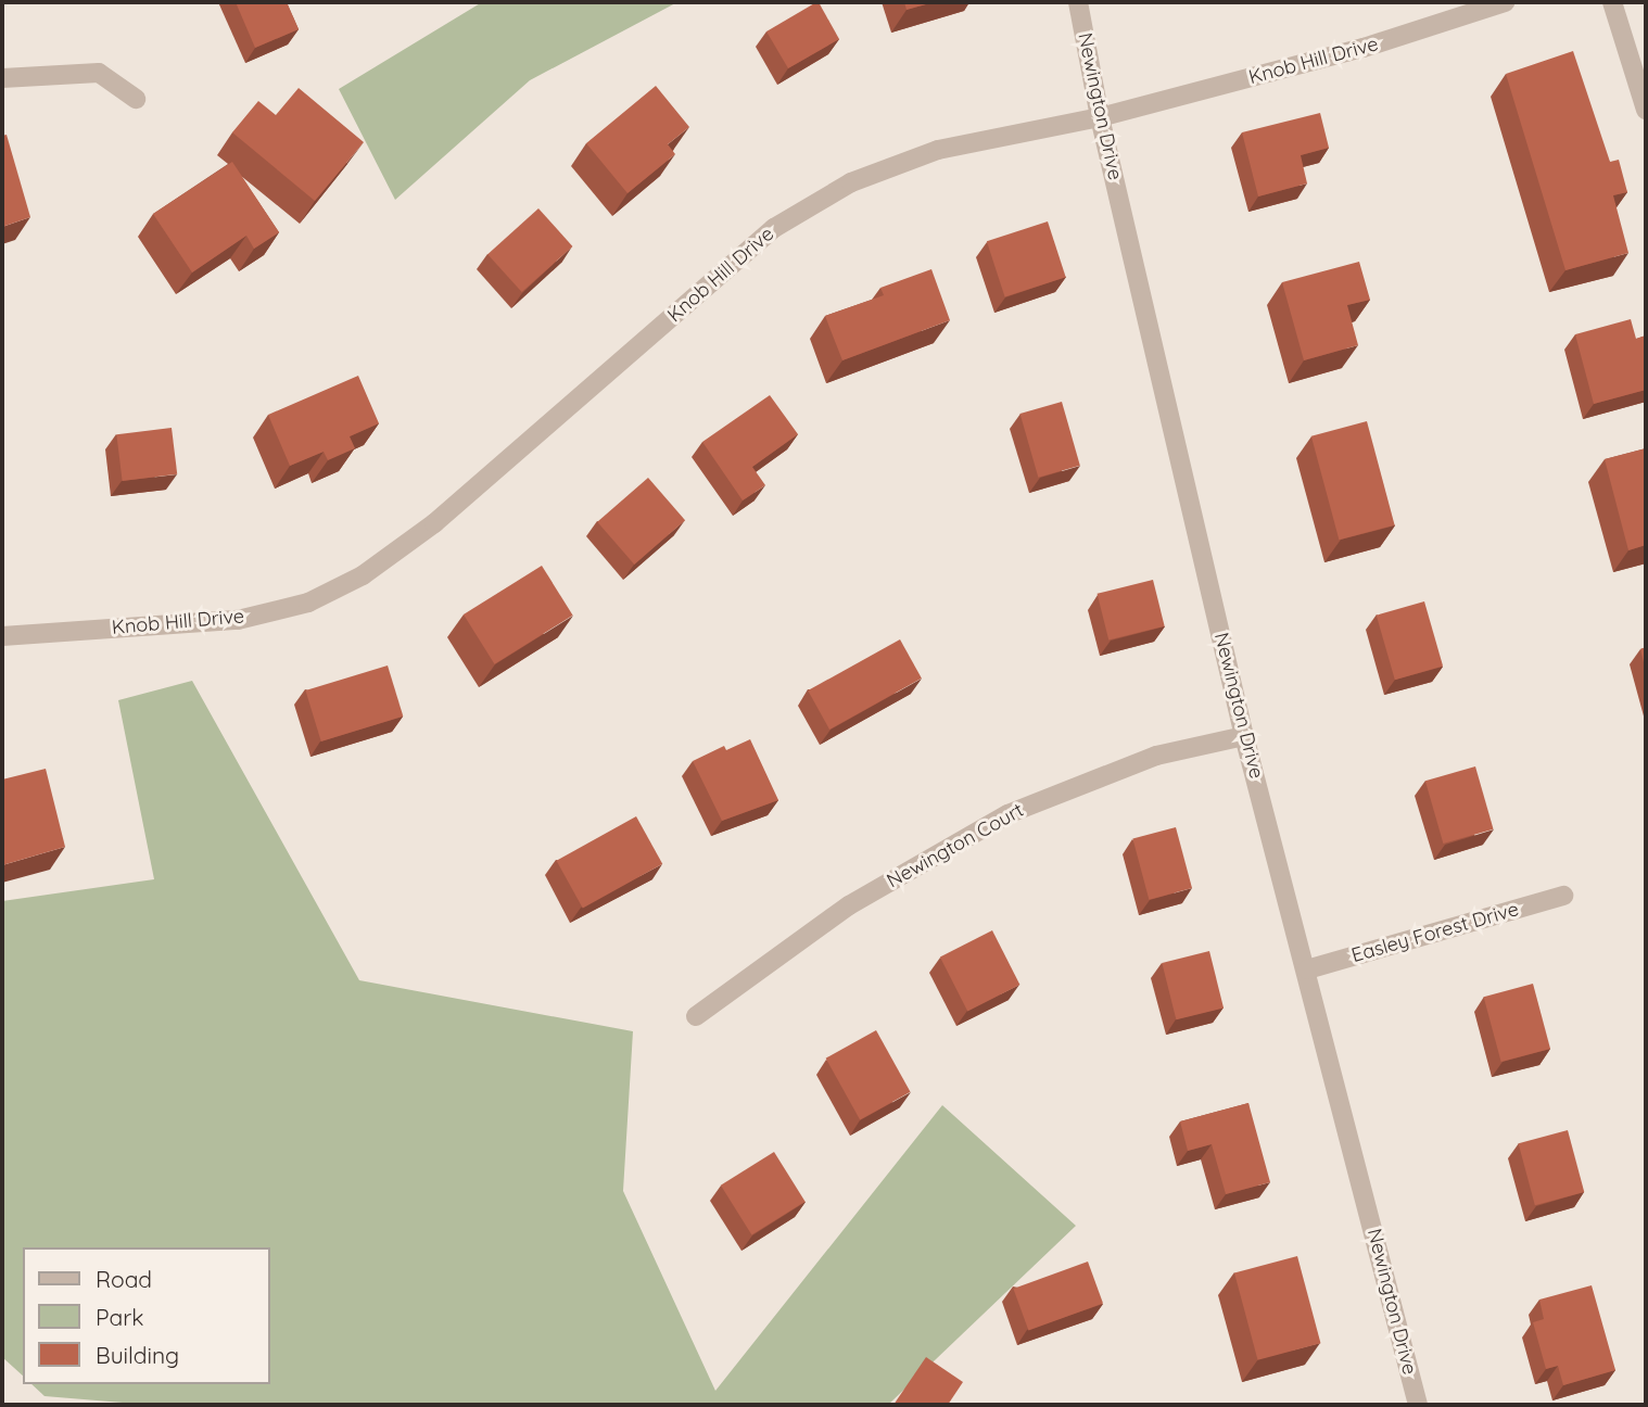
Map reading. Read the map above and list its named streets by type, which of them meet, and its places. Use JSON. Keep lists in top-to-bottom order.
{
  "streets": {
    "street": [
      "Knob Hill Drive",
      "Newington Drive",
      "Newington Court",
      "Easley Forest Drive"
    ]
  },
  "crossings": [
    ["Knob Hill Drive", "Newington Drive"],
    ["Newington Drive", "Newington Court"],
    ["Newington Drive", "Easley Forest Drive"]
  ],
  "legend": ["Road", "Park", "Building"]
}
